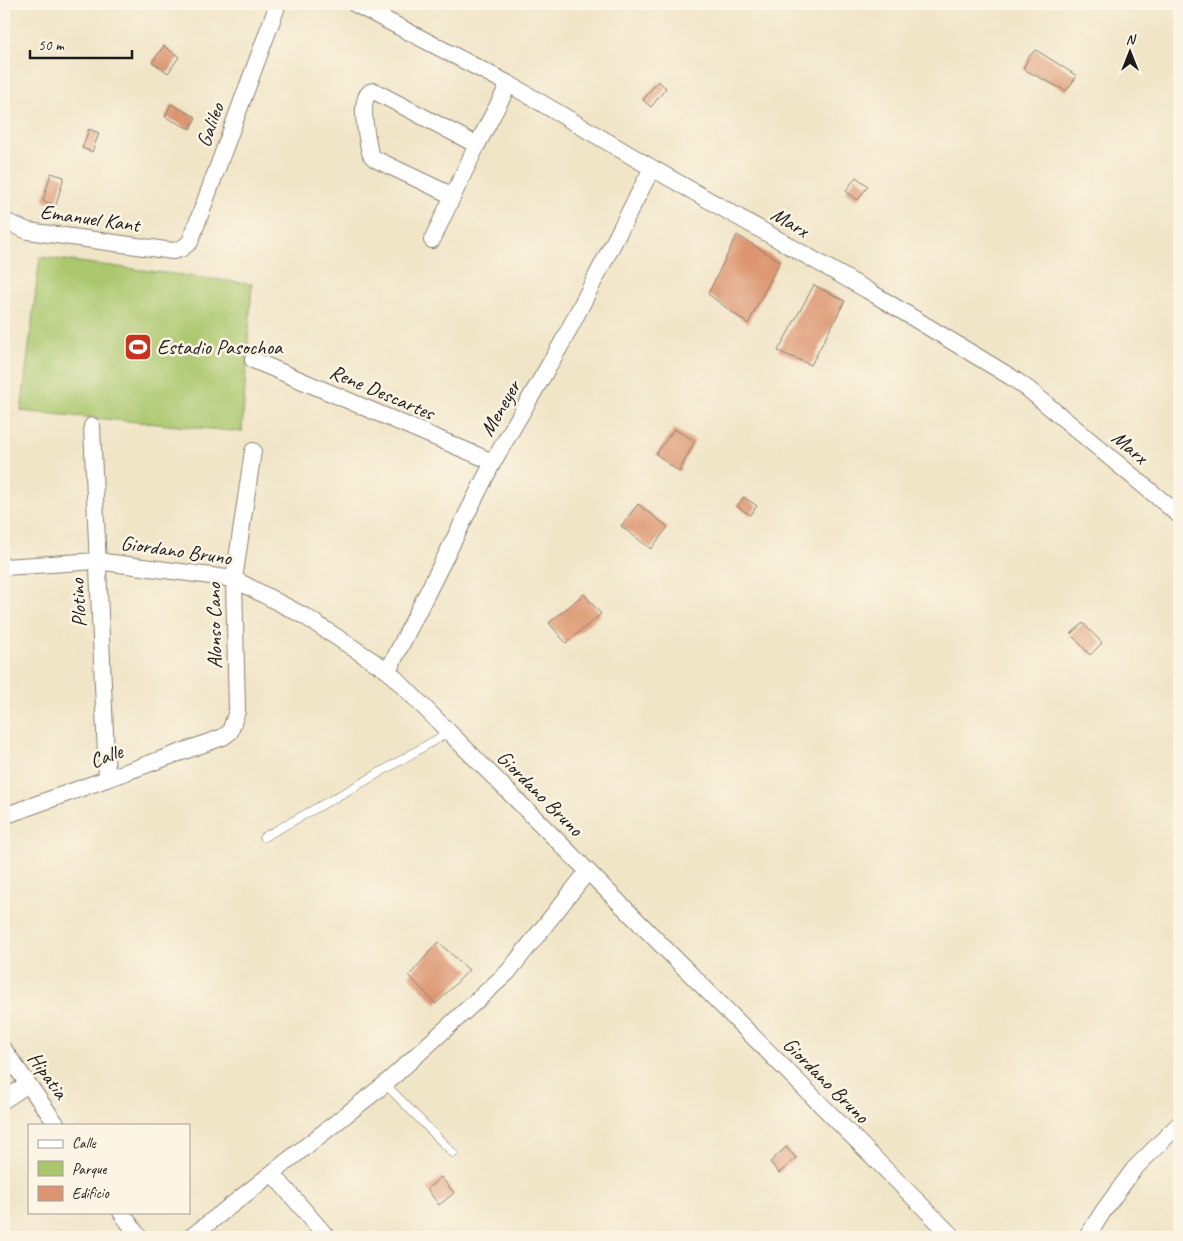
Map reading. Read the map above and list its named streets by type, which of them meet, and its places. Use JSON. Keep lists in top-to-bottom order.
{
  "streets": {
    "street": [
      "Galileo",
      "Emanuel Kant",
      "Marx",
      "Rene Descartes",
      "Meneyer",
      "Giordano Bruno",
      "Plotino",
      "Alonso Cano",
      "Calle",
      "Hipatia"
    ]
  },
  "crossings": [
    ["Galileo", "Emanuel Kant"],
    ["Marx", "Meneyer"],
    ["Rene Descartes", "Meneyer"],
    ["Meneyer", "Giordano Bruno"],
    ["Giordano Bruno", "Plotino"],
    ["Giordano Bruno", "Alonso Cano"],
    ["Plotino", "Calle"],
    ["Alonso Cano", "Calle"]
  ],
  "places": {
    "sports": ["Estadio Pasochoa"]
  },
  "legend": ["Calle", "Parque", "Edificio"],
  "scale_bar": "50 m",
  "north": "top"
}
